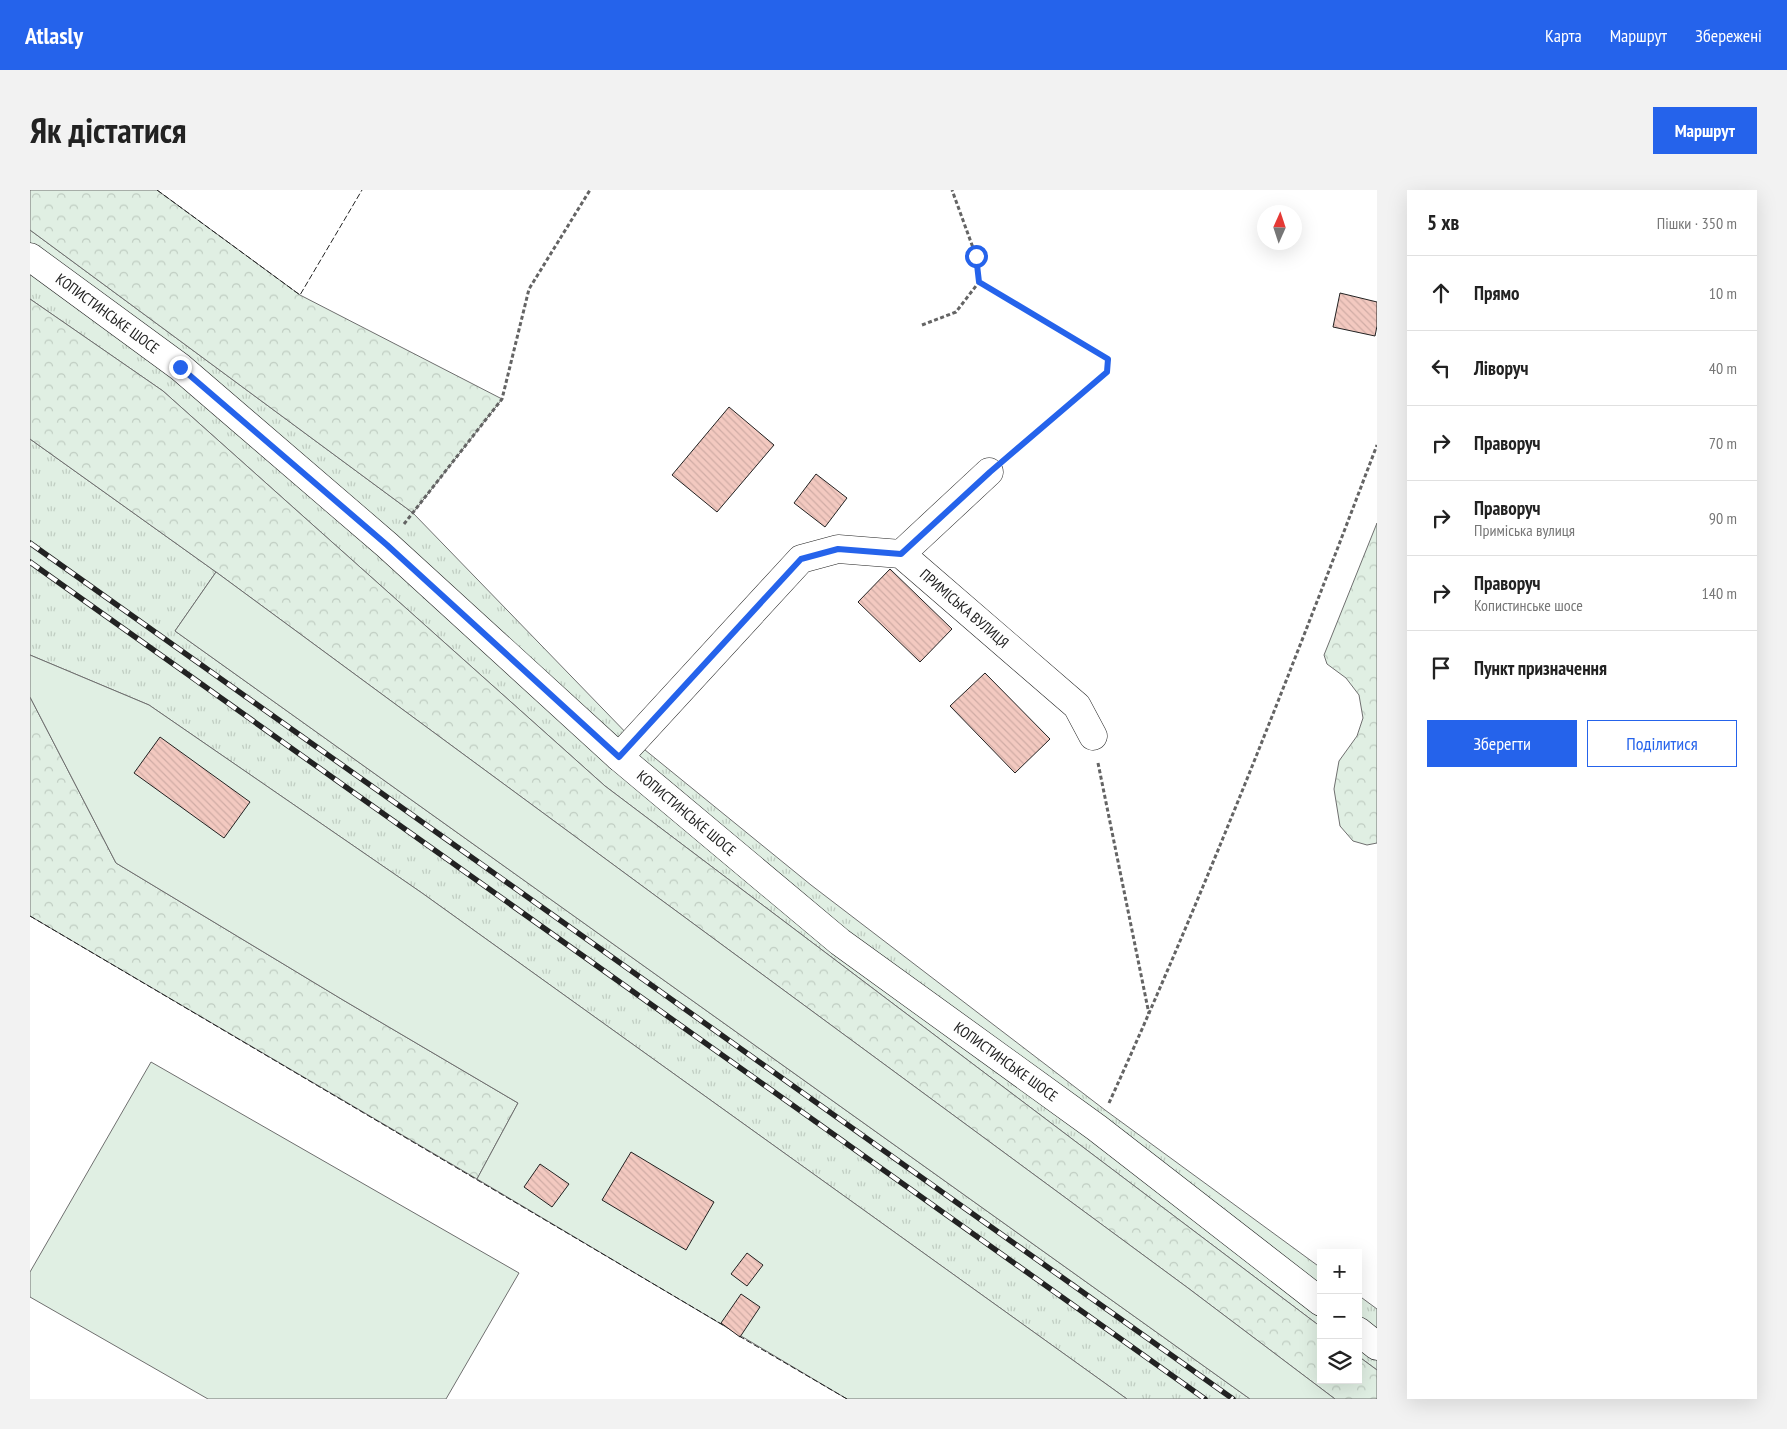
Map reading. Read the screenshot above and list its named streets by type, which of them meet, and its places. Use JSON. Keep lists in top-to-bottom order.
{
  "streets": {
    "street": ["КОПИСТИНСЬКЕ ШОСЕ", "ПРИМІСЬКА ВУЛИЦЯ"]
  },
  "north": "top",
  "page": {
    "header": "Atlasly",
    "nav": ["Карта", "Маршрут", "Збережені"],
    "title": "Як дістатися",
    "buttons": [
      "Маршрут",
      ["Зберегти", "Поділитися"]
    ],
    "heading": ["5 хв", "Пішки · 350 m"],
    "list": [
      ["Прямо", "10 m"],
      ["Ліворуч", "40 m"],
      ["Праворуч", "70 m"],
      ["Праворуч", "Приміська вулиця", "90 m"],
      ["Праворуч", "Копистинське шосе", "140 m"],
      "Пункт призначення"
    ],
    "map_buttons": ["+", "−"]
  }
}
